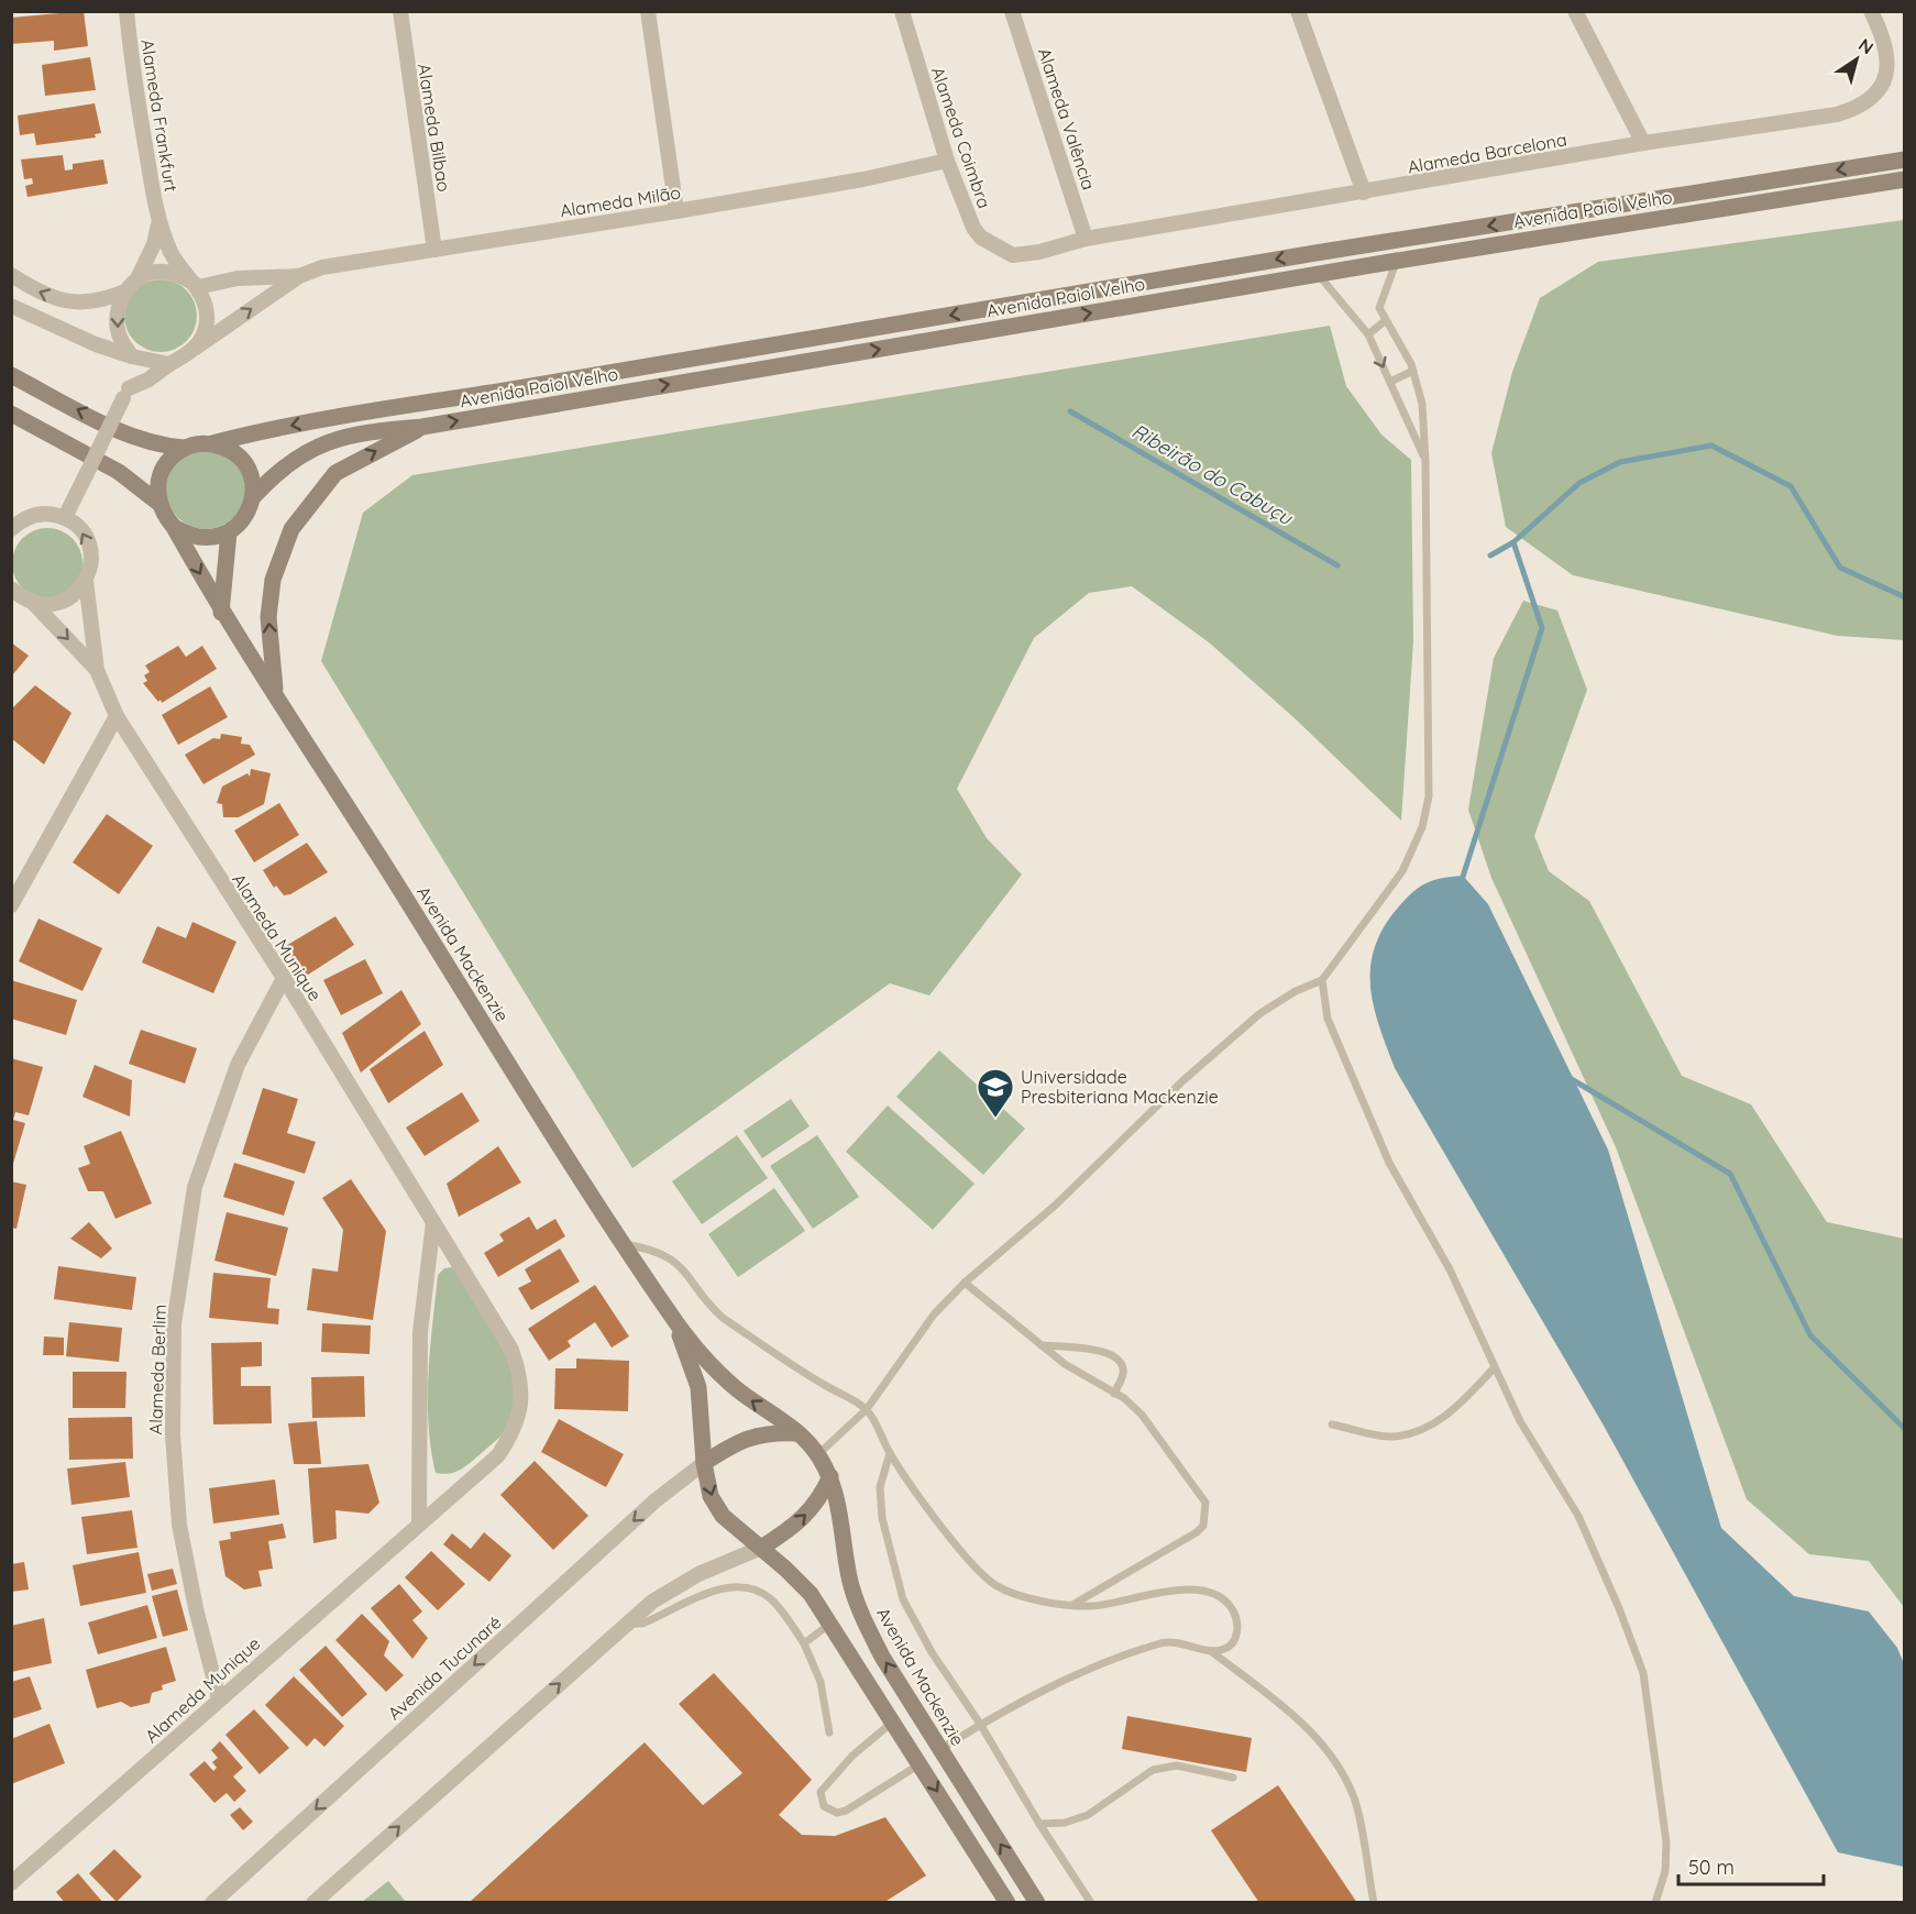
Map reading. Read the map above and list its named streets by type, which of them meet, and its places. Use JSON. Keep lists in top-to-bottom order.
{
  "streets": {
    "main road": ["Avenida Paiol Velho", "Avenida Mackenzie"],
    "street": [
      "Alameda Frankfurt",
      "Alameda Valência",
      "Alameda Bilbao",
      "Alameda Coimbra",
      "Alameda Barcelona",
      "Alameda Milão",
      "Alameda Munique",
      "Alameda Berlim",
      "Avenida Tucunaré"
    ]
  },
  "crossings": [
    ["Alameda Frankfurt", "Alameda Milão"],
    ["Alameda Valência", "Alameda Barcelona"],
    ["Alameda Bilbao", "Alameda Milão"],
    ["Alameda Coimbra", "Alameda Barcelona"],
    ["Alameda Coimbra", "Alameda Milão"],
    ["Avenida Paiol Velho", "Avenida Mackenzie"],
    ["Alameda Munique", "Alameda Berlim"],
    ["Avenida Mackenzie", "Avenida Tucunaré"]
  ],
  "water": ["Ribeirão do Cabuçu"],
  "places": {
    "school or university": ["Universidade Presbiteriana Mackenzie"]
  },
  "scale_bar": "50 m",
  "north": "top right"
}
